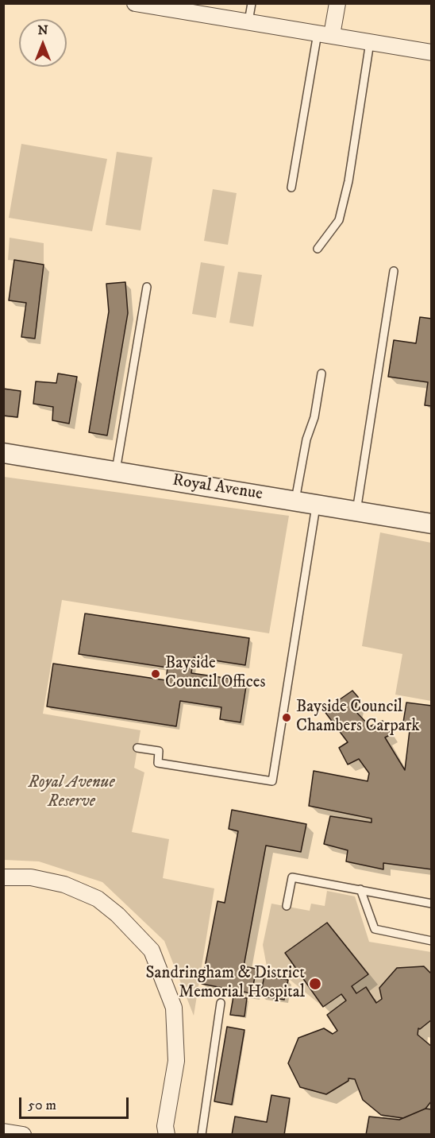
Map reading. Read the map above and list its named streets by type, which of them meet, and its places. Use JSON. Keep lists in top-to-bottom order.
{
  "streets": {
    "street": ["Royal Avenue"]
  },
  "parks": ["Royal Avenue Reserve"],
  "places": ["Bayside Council Offices", "Bayside Council Chambers Carpark", "Sandringham & District Memorial Hospital"],
  "scale_bar": "50 m",
  "north": "top"
}
